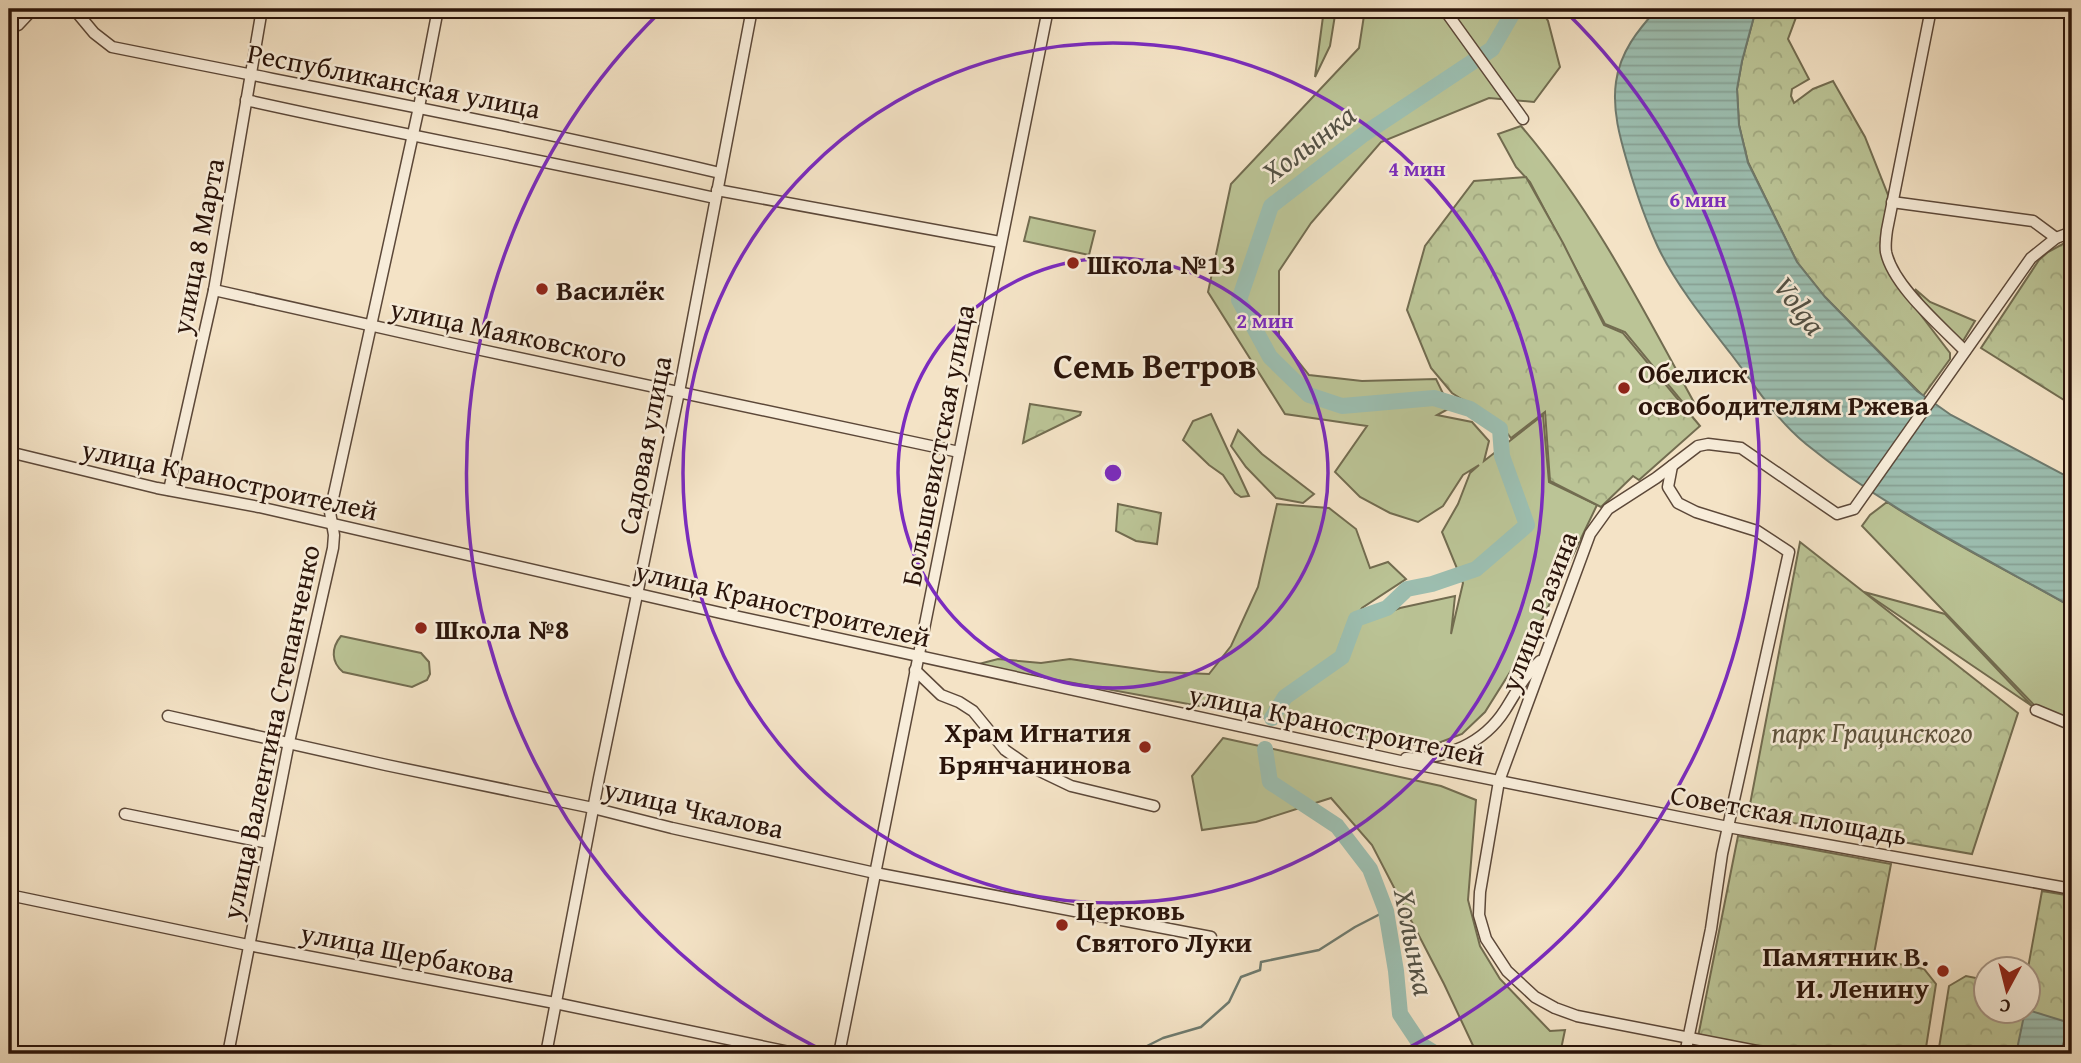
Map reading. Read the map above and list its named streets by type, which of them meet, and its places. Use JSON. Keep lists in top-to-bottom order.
{
  "streets": {
    "street": [
      "Республиканская улица",
      "улица 8 Марта",
      "улица Маяковского",
      "Садовая улица",
      "Большевистская улица",
      "улица Краностроителей",
      "улица Разина",
      "улица Валентина Степанченко",
      "улица Чкалова",
      "Советская площадь",
      "улица Щербакова"
    ]
  },
  "crossings": [
    ["Республиканская улица", "улица 8 Марта"],
    ["Республиканская улица", "Садовая улица"],
    ["Республиканская улица", "Большевистская улица"],
    ["Республиканская улица", "улица Валентина Степанченко"],
    ["улица 8 Марта", "улица Маяковского"],
    ["улица 8 Марта", "улица Краностроителей"],
    ["улица Маяковского", "Садовая улица"],
    ["улица Маяковского", "Большевистская улица"],
    ["улица Маяковского", "улица Валентина Степанченко"],
    ["Садовая улица", "улица Краностроителей"],
    ["Садовая улица", "улица Чкалова"],
    ["Садовая улица", "улица Щербакова"],
    ["Большевистская улица", "улица Краностроителей"],
    ["Большевистская улица", "улица Чкалова"],
    ["улица Краностроителей", "улица Разина"],
    ["улица Краностроителей", "улица Валентина Степанченко"],
    ["улица Краностроителей", "Советская площадь"],
    ["улица Разина", "Советская площадь"],
    ["улица Валентина Степанченко", "улица Чкалова"],
    ["улица Валентина Степанченко", "улица Щербакова"]
  ],
  "districts": ["Семь Ветров"],
  "water": ["Холынка", "Volga"],
  "parks": ["парк Грацинского"],
  "places": [
    "Школа №13",
    "Василёк",
    "Обелиск освободителям Ржева",
    "Школа №8",
    "Храм Игнатия Брянчанинова",
    "Церковь Святого Луки",
    "Памятник В. И. Ленину"
  ],
  "north": "bottom",
  "rings": ["4 мин", "6 мин", "2 мин"]
}
